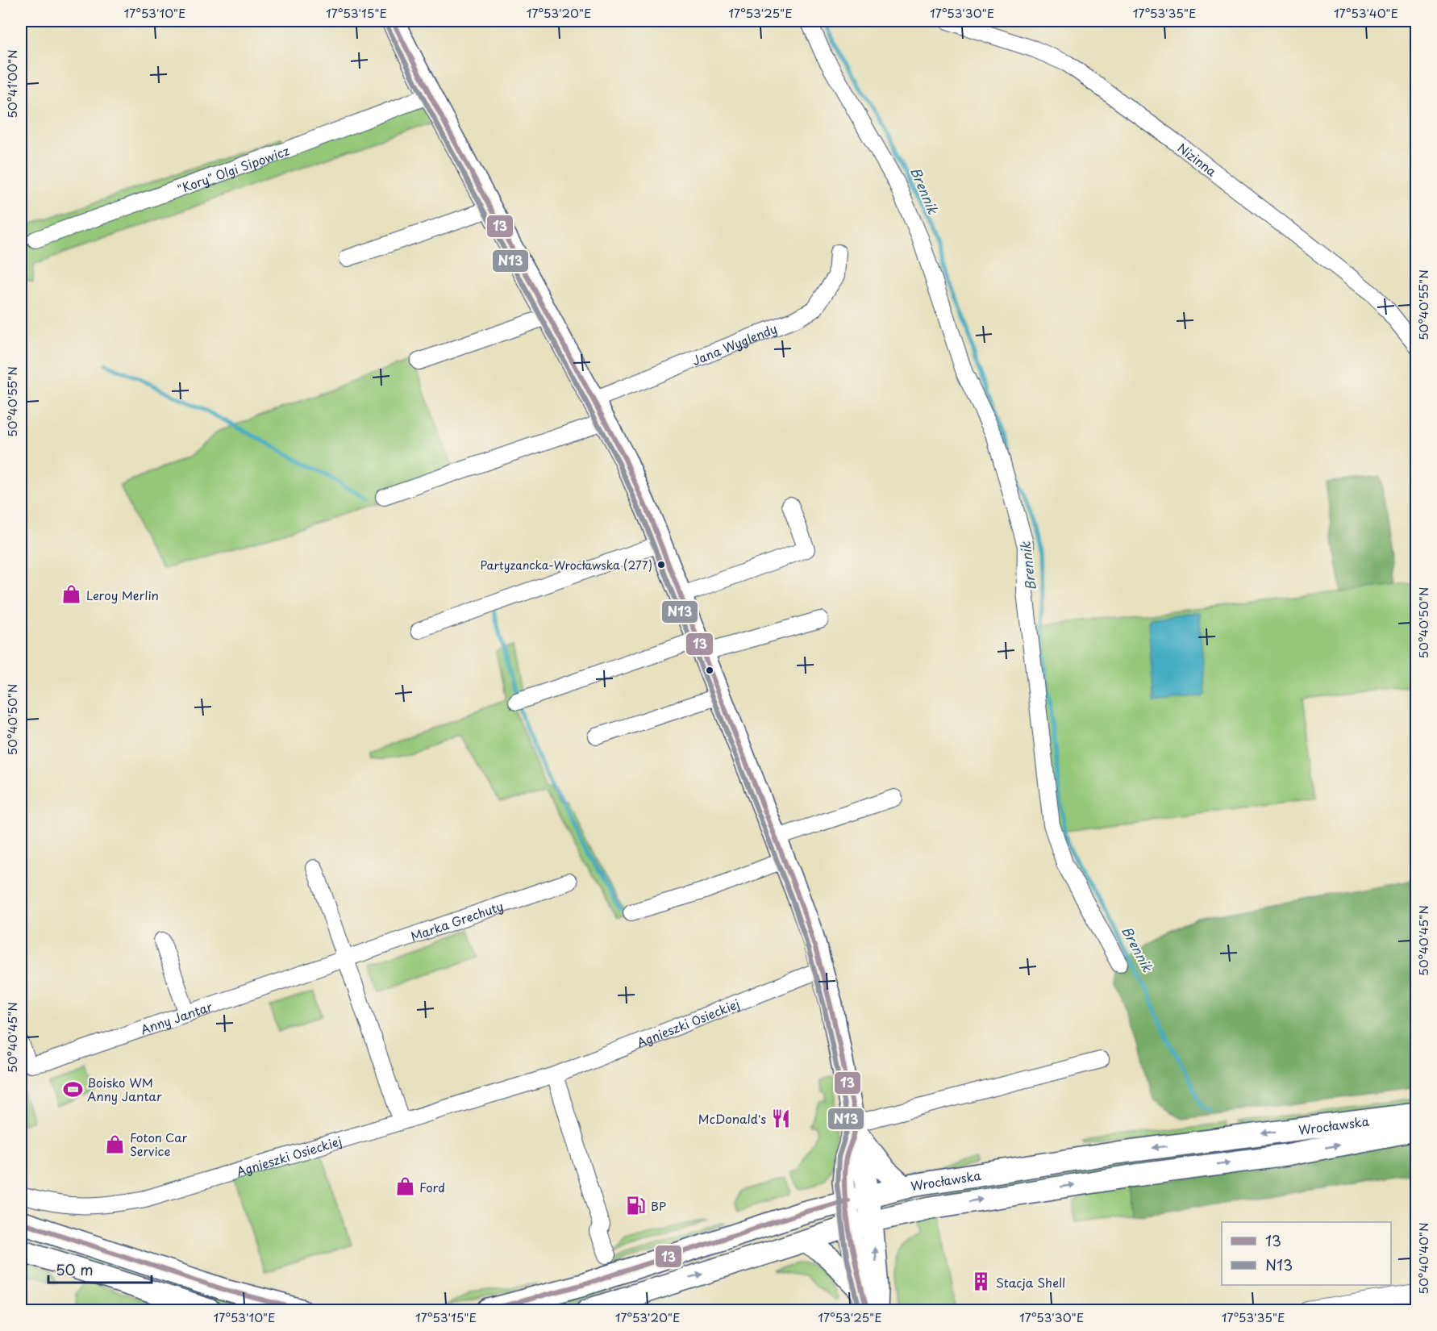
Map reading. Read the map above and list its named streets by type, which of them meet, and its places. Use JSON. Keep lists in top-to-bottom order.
{
  "streets": {
    "main road": ["Wrocławska"],
    "street": [
      "Nizinna",
      "\"Kory\" Olgi Sipowicz",
      "Jana Wyglendy",
      "Marka Grechuty",
      "Anny Jantar",
      "Agnieszki Osieckiej"
    ]
  },
  "crossings": [
    ["Marka Grechuty", "Anny Jantar"]
  ],
  "water": ["Brennik"],
  "places": {
    "other": ["Partyzancka-Wrocławska (277)"],
    "shop": ["Leroy Merlin", "Foton Car Service", "Ford"],
    "sports": ["Boisko WM Anny Jantar"],
    "restaurant": ["McDonald's"],
    "fuel station": ["BP"],
    "building": ["Stacja Shell"]
  },
  "lines": ["transit line 13", "transit line N13"],
  "legend": ["13", "N13"],
  "scale_bar": "50 m",
  "coordinates": [
    "17°53'10\"E",
    "17°53'15\"E",
    "17°53'20\"E",
    "17°53'25\"E",
    "17°53'30\"E",
    "17°53'35\"E",
    "17°53'40\"E",
    "50°41'00\"N",
    "50°40'55\"N",
    "50°40'50\"N",
    "50°40'45\"N",
    "50°40'40\"N"
  ]
}
